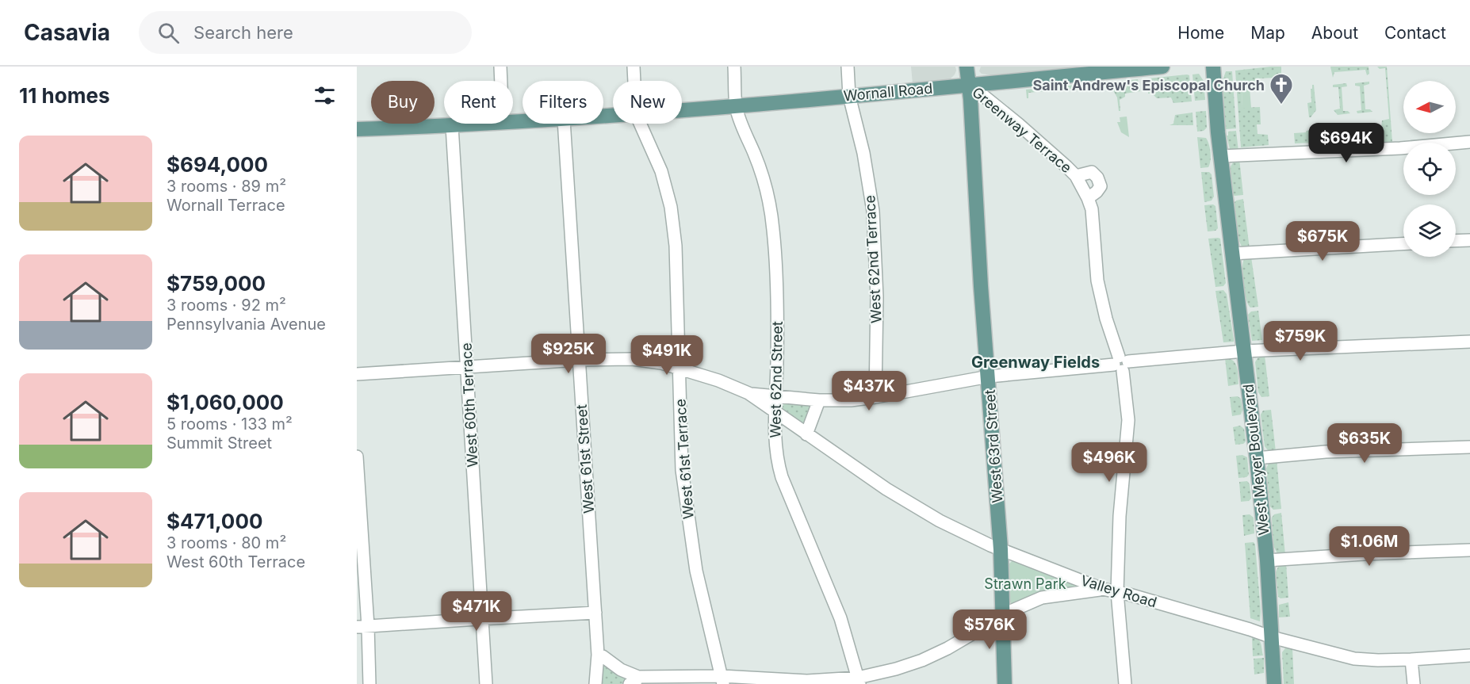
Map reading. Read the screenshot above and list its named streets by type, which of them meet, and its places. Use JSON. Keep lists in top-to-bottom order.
{
  "streets": {
    "main road": ["Wornall Road", "West 63rd Street", "West Meyer Boulevard"],
    "street": [
      "Greenway Terrace",
      "West 62nd Terrace",
      "West 62nd Street",
      "West 60th Terrace",
      "West 61st Street",
      "West 61st Terrace",
      "Valley Road"
    ]
  },
  "crossings": [
    ["Wornall Road", "Greenway Terrace"],
    ["Wornall Road", "West 62nd Terrace"],
    ["Wornall Road", "West 62nd Street"],
    ["Wornall Road", "West 60th Terrace"],
    ["Wornall Road", "West 63rd Street"],
    ["Greenway Terrace", "West 63rd Street"],
    ["Greenway Terrace", "Valley Road"],
    ["West 62nd Street", "Valley Road"],
    ["West 63rd Street", "Valley Road"],
    ["West Meyer Boulevard", "Valley Road"]
  ],
  "districts": ["Greenway Fields"],
  "parks": ["Strawn Park"],
  "places": {
    "church": ["Saint Andrew's Episcopal Church"]
  },
  "north": "left",
  "page": {
    "header": "Casavia",
    "search": "Search here",
    "nav": [
      "Home",
      "Map",
      "About",
      "Contact"
    ],
    "heading": "11 homes",
    "chip": [
      "Buy",
      "Rent",
      "Filters",
      "New"
    ],
    "price": [
      "$694K",
      "$675K",
      "$759K",
      "$925K",
      "$491K",
      "$437K",
      "$635K",
      "$496K",
      "$1.06M",
      "$471K",
      "$576K"
    ],
    "list": [
      {
        "name": "$694,000",
        "note": "3 rooms · 89 m² · Wornall Terrace"
      },
      {
        "name": "$759,000",
        "note": "3 rooms · 92 m² · Pennsylvania Avenue"
      },
      {
        "name": "$1,060,000",
        "note": "5 rooms · 133 m² · Summit Street"
      },
      {
        "name": "$471,000",
        "note": "3 rooms · 80 m² · West 60th Terrace"
      }
    ]
  }
}
